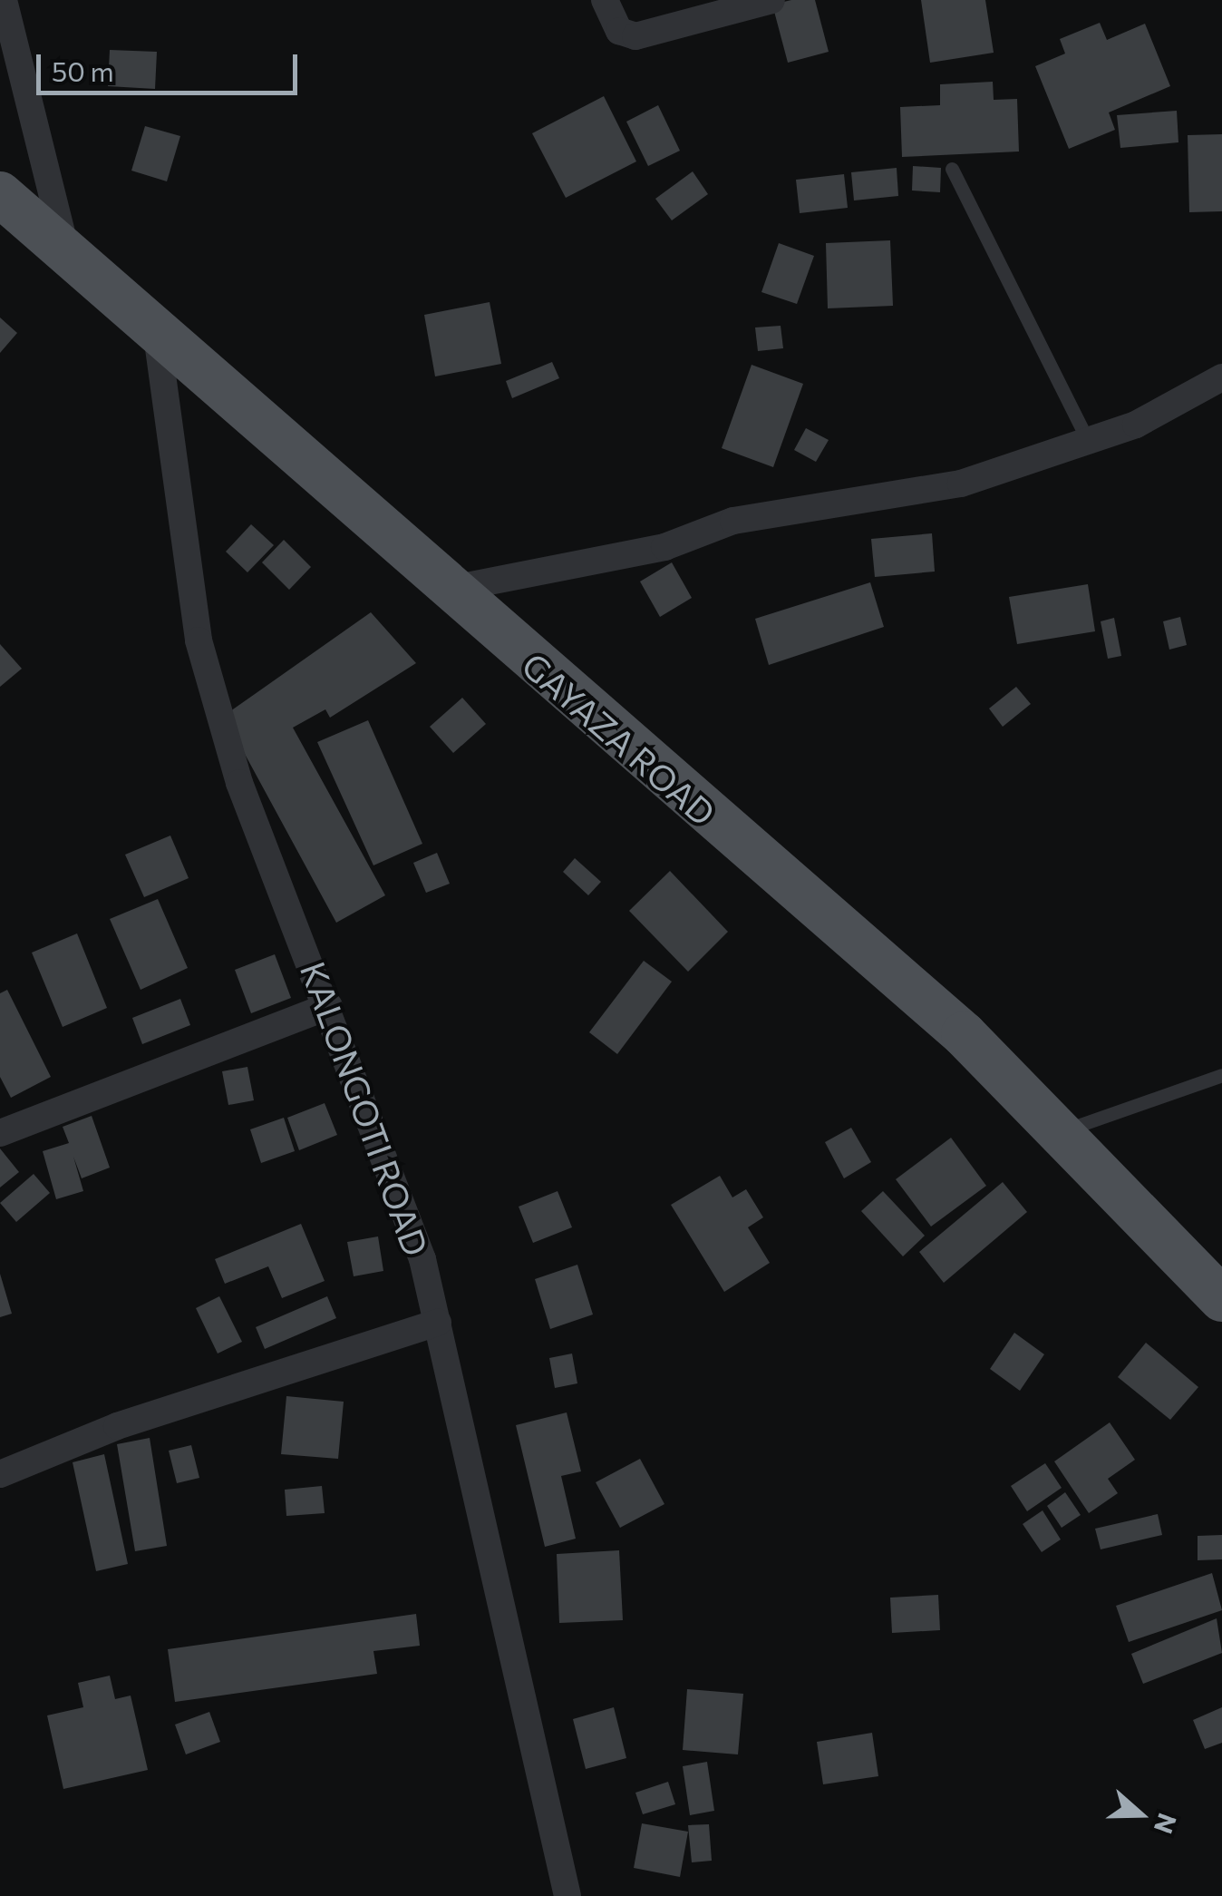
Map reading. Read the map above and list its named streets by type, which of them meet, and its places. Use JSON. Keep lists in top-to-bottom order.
{
  "streets": {
    "main road": ["GAYAZA ROAD"],
    "street": ["KALONGOTI ROAD"]
  },
  "crossings": [
    ["GAYAZA ROAD", "KALONGOTI ROAD"]
  ],
  "scale_bar": "50 m",
  "north": "right"
}
